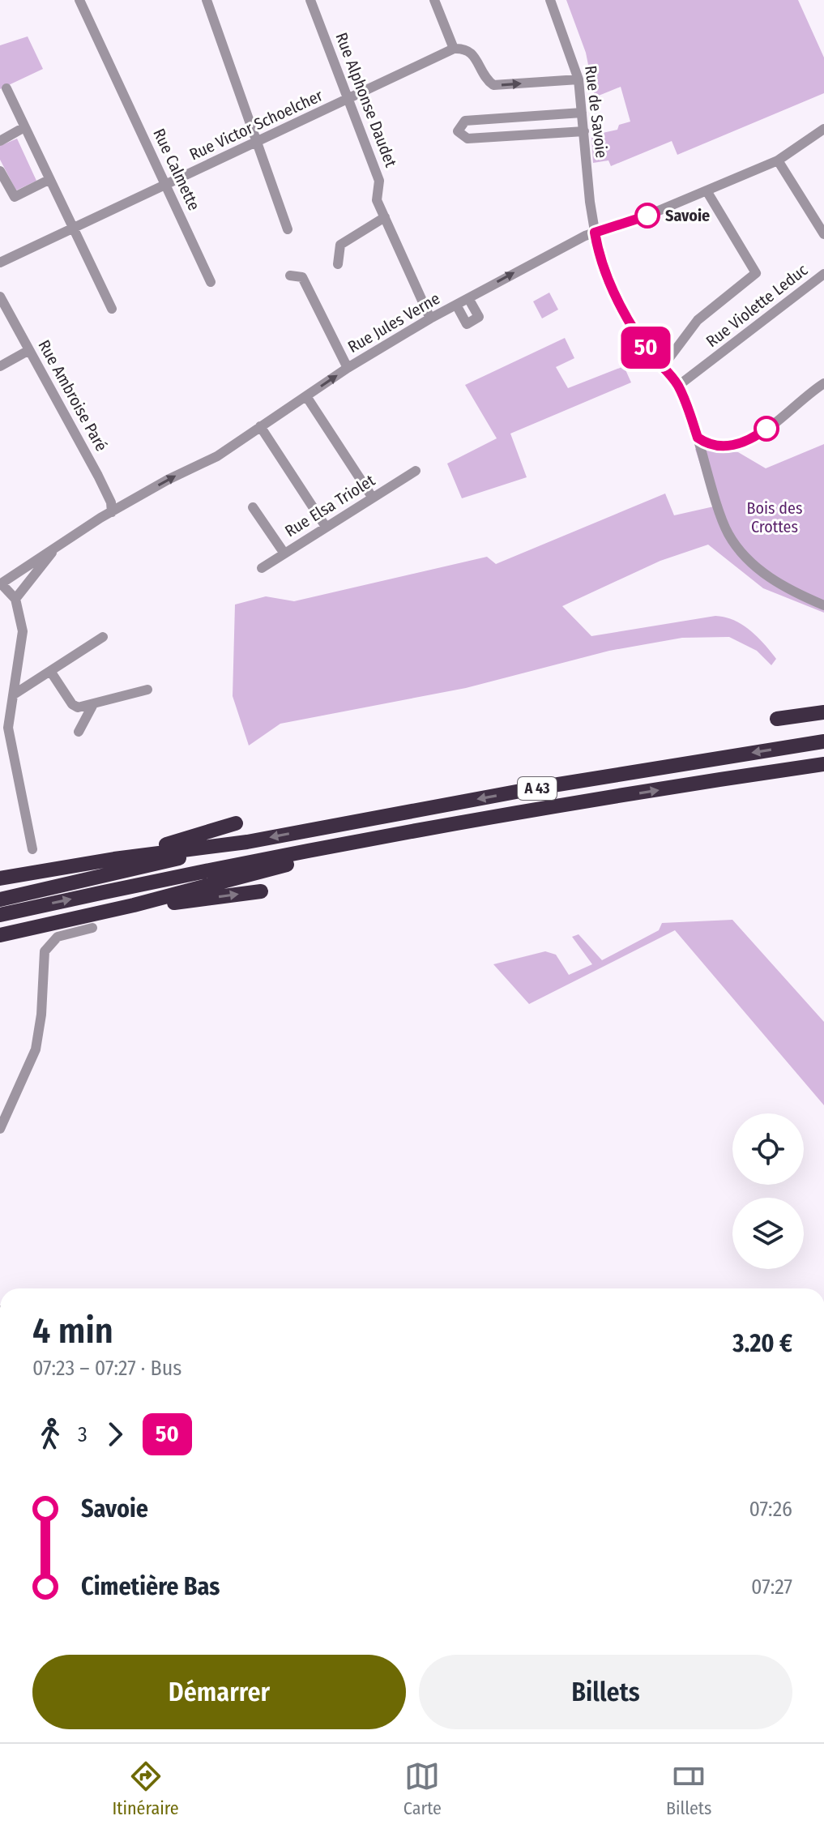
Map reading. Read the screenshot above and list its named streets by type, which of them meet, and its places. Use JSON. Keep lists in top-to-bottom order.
{
  "streets": {
    "highway": ["A 43"],
    "street": [
      "Rue Alphonse Daudet",
      "Rue de Savoie",
      "Rue Victor Schoelcher",
      "Rue Calmette",
      "Rue Violette Leduc",
      "Rue Jules Verne",
      "Rue Ambroise Paré",
      "Rue Elsa Triolet"
    ]
  },
  "crossings": [
    ["Rue Alphonse Daudet", "Rue Victor Schoelcher"],
    ["Rue Alphonse Daudet", "Rue Jules Verne"],
    ["Rue de Savoie", "Rue Violette Leduc"],
    ["Rue de Savoie", "Rue Jules Verne"],
    ["Rue Victor Schoelcher", "Rue Calmette"],
    ["Rue Jules Verne", "Rue Ambroise Paré"]
  ],
  "one_way": ["Rue Jules Verne"],
  "parks": ["Bois des Crottes"],
  "places": ["Savoie"],
  "lines": ["bus line 50"],
  "page": {
    "on_map": "50",
    "heading": ["4 min", "07:23 – 07:27 · Bus", "3.20 €"],
    "legs": ["3", "50"],
    "list": [
      {
        "name": "Savoie",
        "value": "07:26"
      },
      {
        "name": "Cimetière Bas",
        "value": "07:27"
      }
    ],
    "buttons": ["Démarrer", "Billets"],
    "tabs": ["Itinéraire", "Carte", "Billets"]
  }
}
